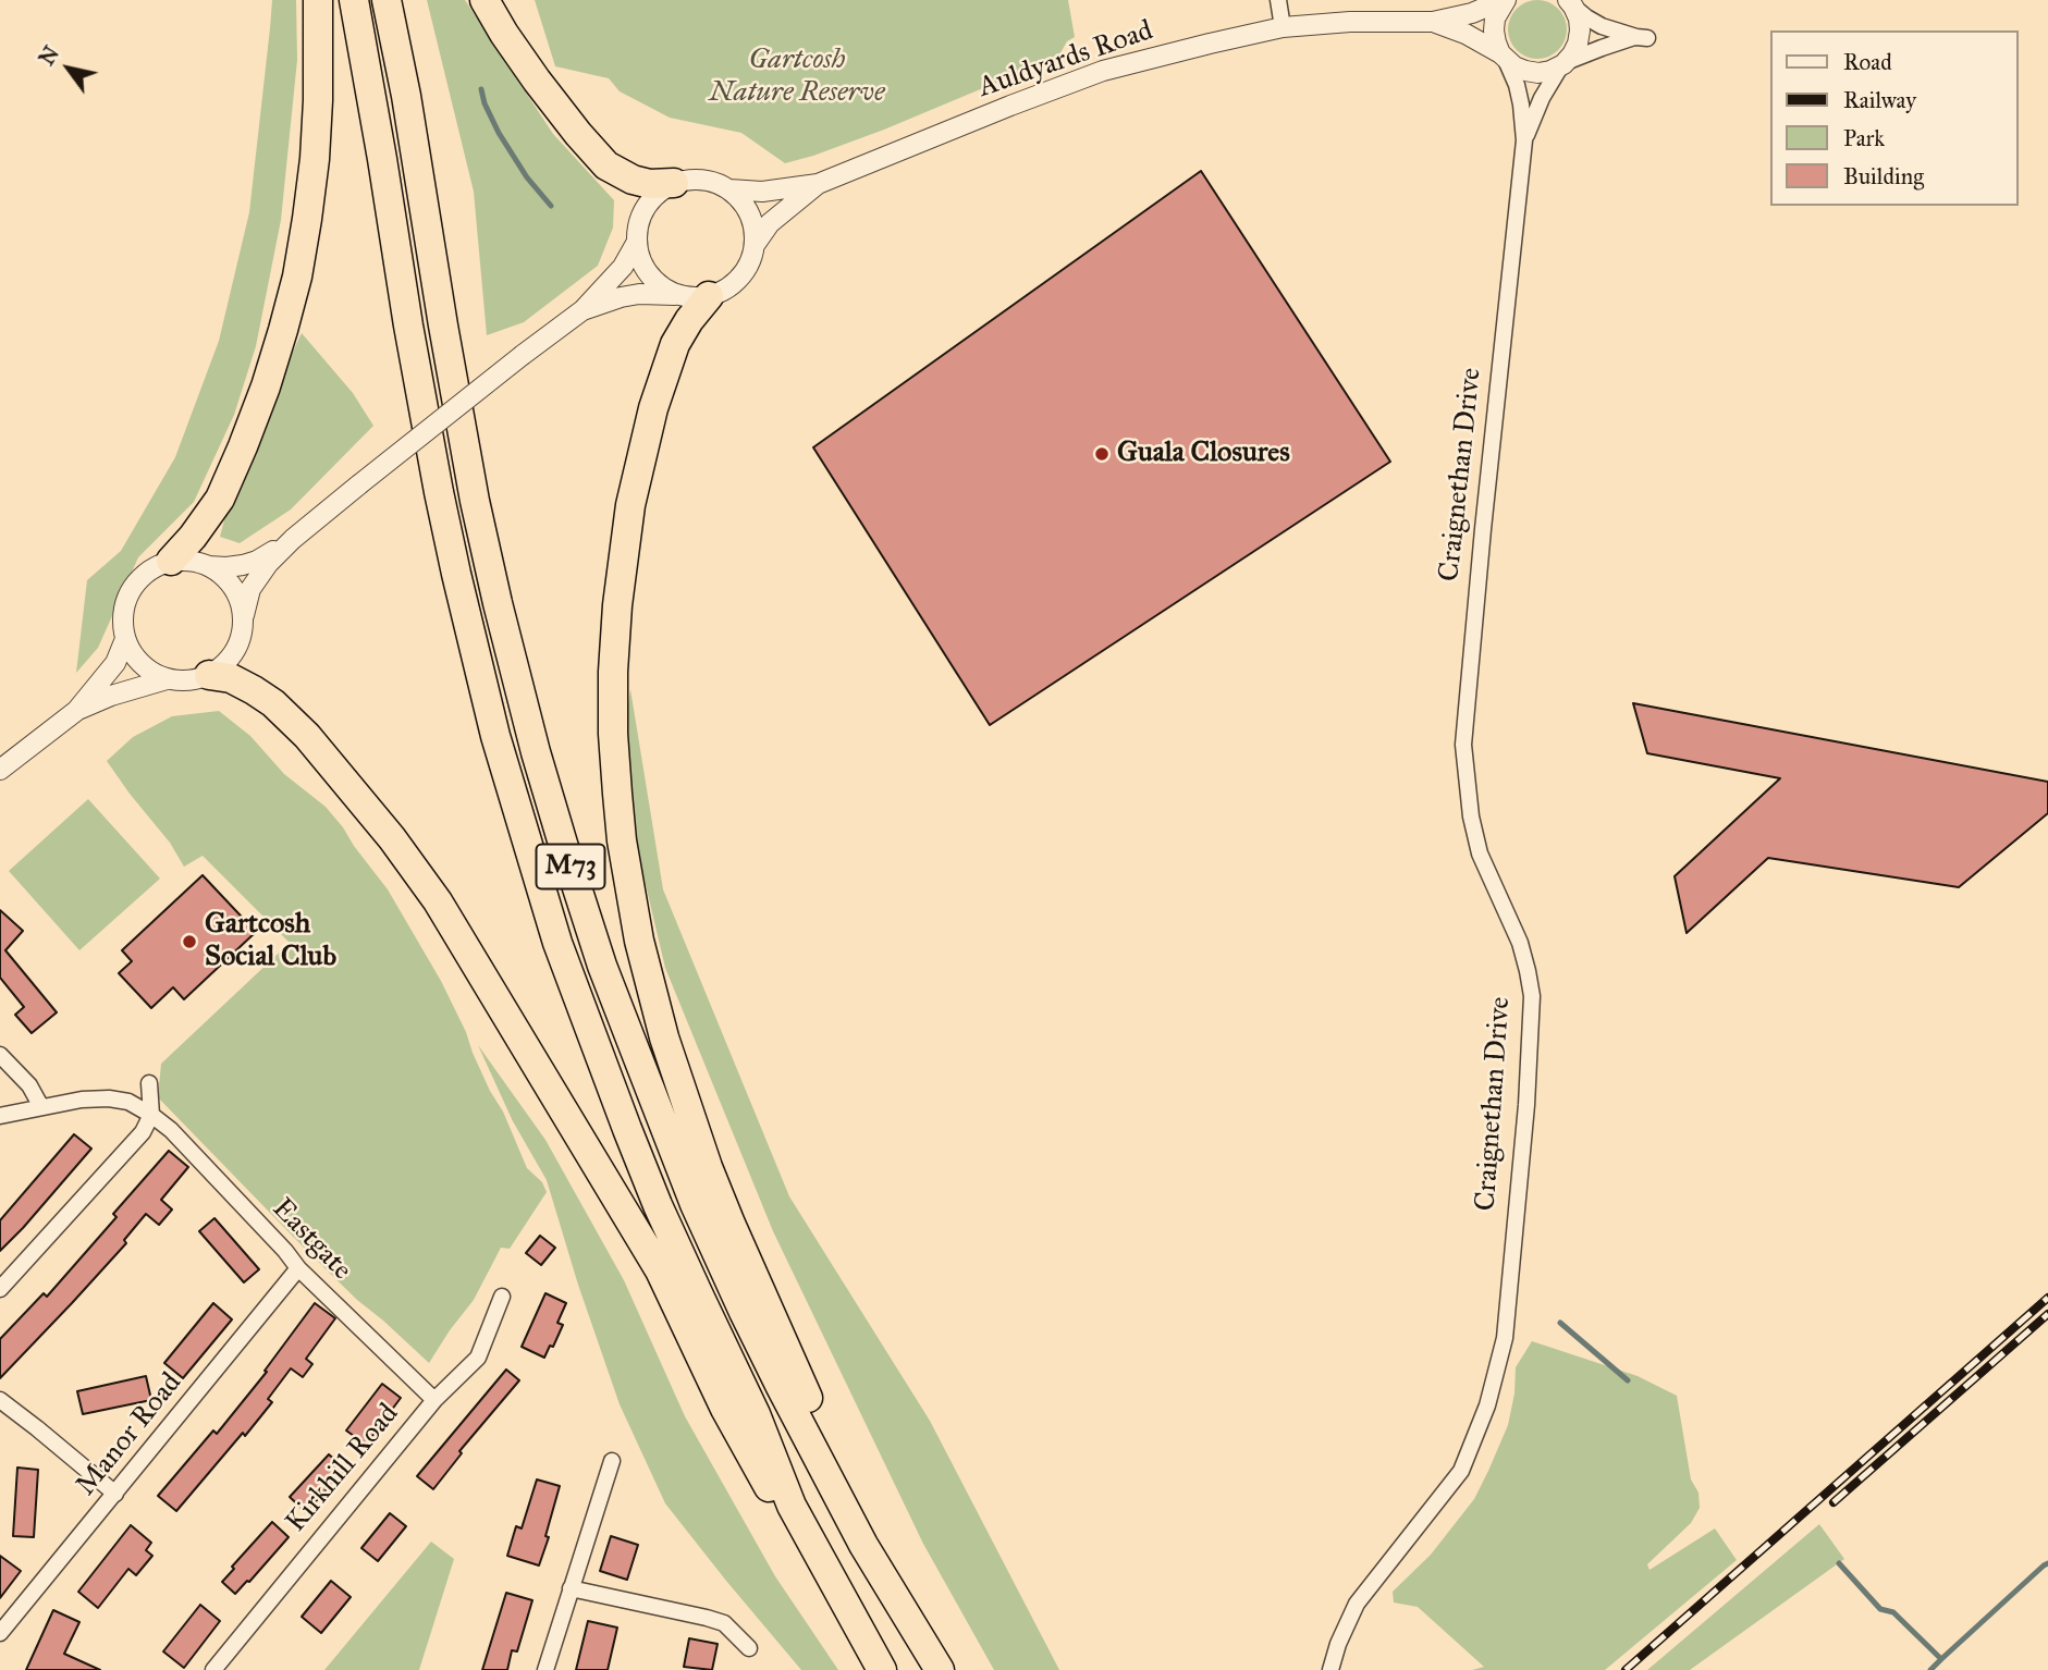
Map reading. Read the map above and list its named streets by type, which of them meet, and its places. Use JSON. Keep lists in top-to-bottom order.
{
  "streets": {
    "highway": ["M73"],
    "street": [
      "Auldyards Road",
      "Craignethan Drive",
      "Eastgate",
      "Manor Road",
      "Kirkhill Road"
    ]
  },
  "crossings": [
    ["Auldyards Road", "Craignethan Drive"],
    ["Eastgate", "Manor Road"],
    ["Eastgate", "Kirkhill Road"]
  ],
  "parks": ["Gartcosh Nature Reserve"],
  "places": ["Guala Closures", "Gartcosh Social Club"],
  "legend": [
    "Road",
    "Railway",
    "Park",
    "Building"
  ],
  "north": "top left"
}
